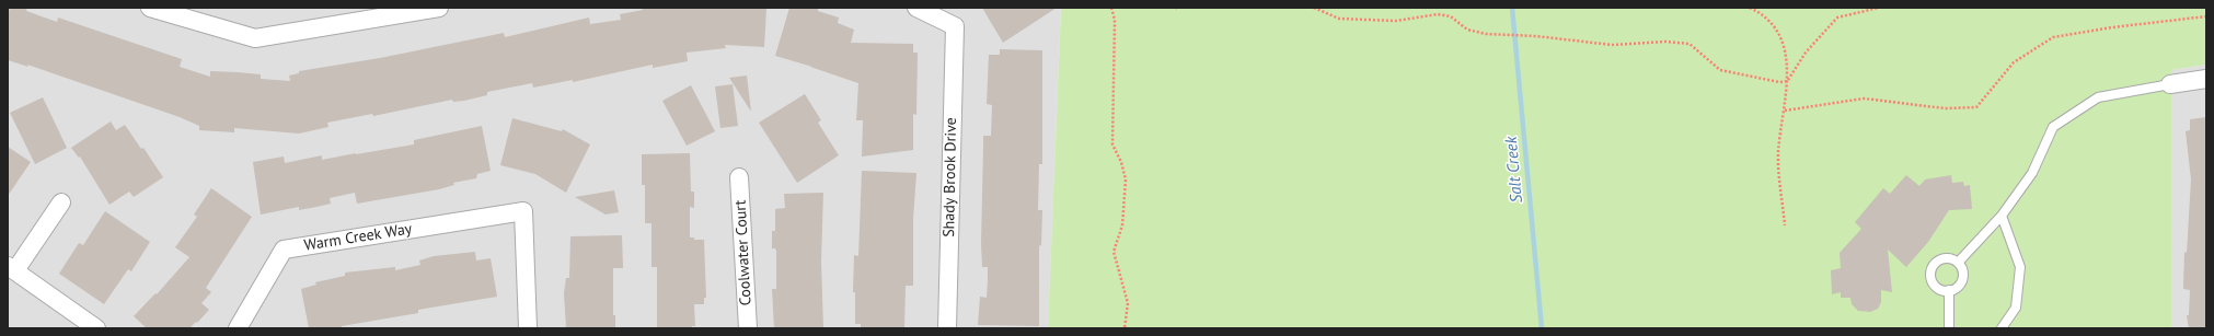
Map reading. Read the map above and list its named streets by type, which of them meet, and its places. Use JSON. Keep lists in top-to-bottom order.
{
  "streets": {
    "street": ["Shady Brook Drive", "Warm Creek Way", "Coolwater Court"]
  },
  "water": ["Salt Creek"]
}
